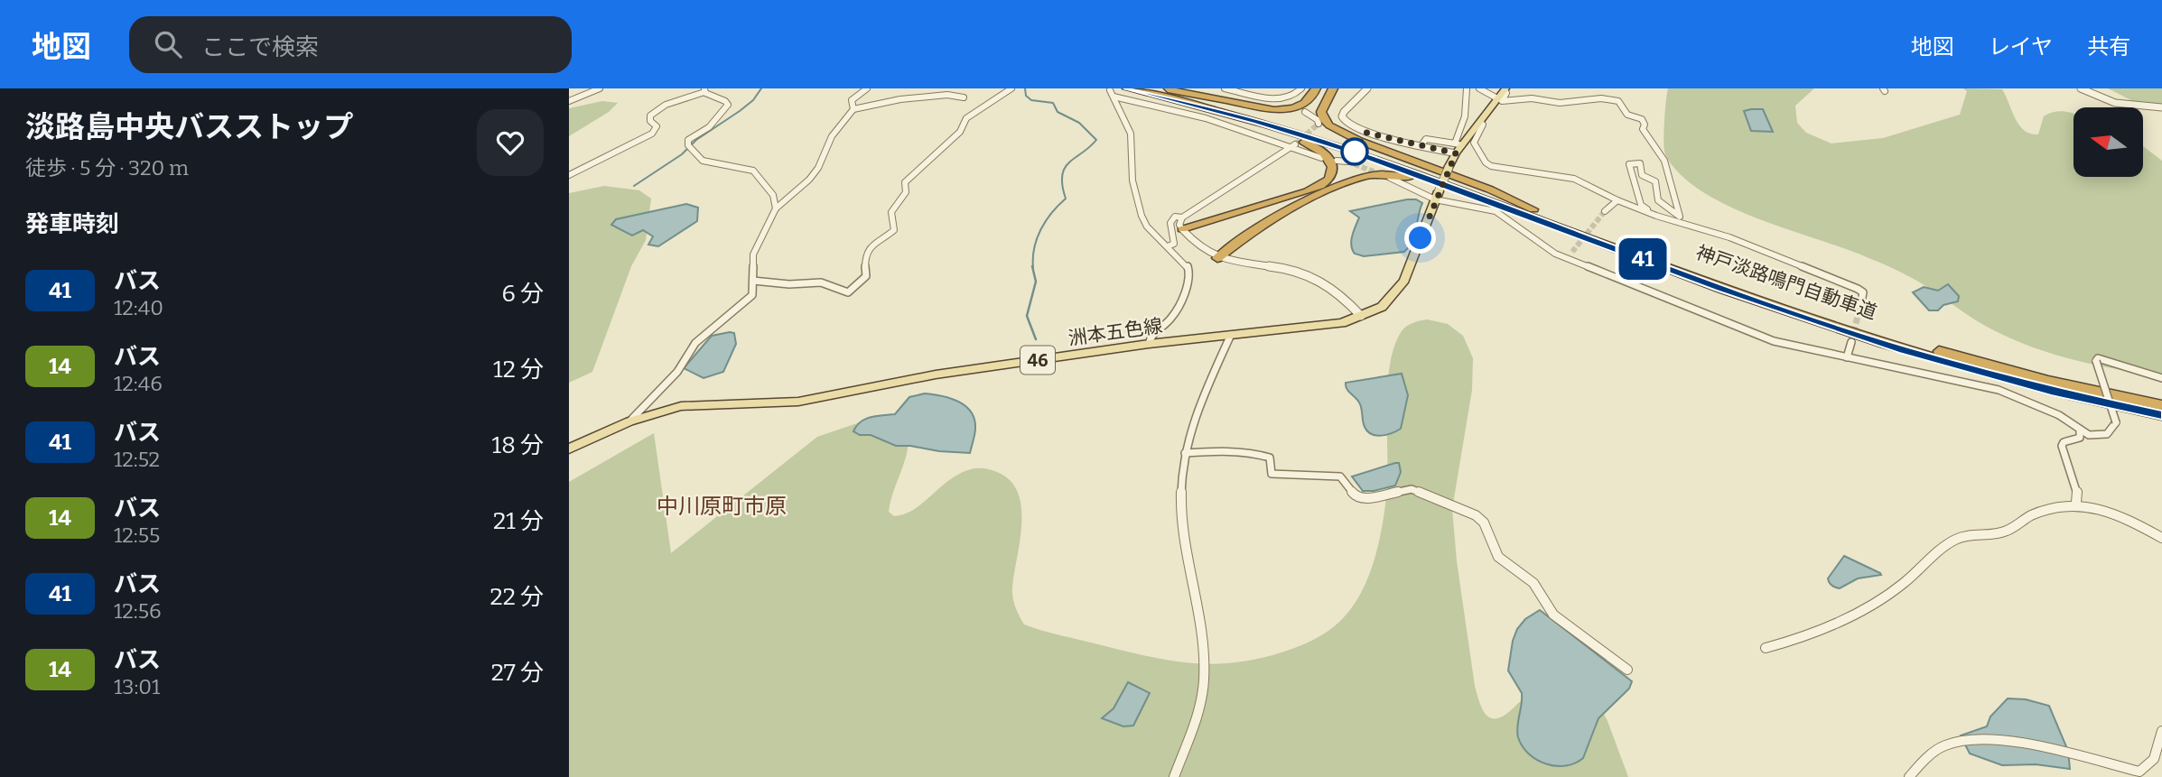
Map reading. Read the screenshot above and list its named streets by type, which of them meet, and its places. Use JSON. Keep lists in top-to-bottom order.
{
  "streets": {
    "highway": ["神戸淡路鳴門自動車道"],
    "main road": ["洲本五色線", "46"]
  },
  "districts": ["中川原町市原"],
  "lines": ["bus line 41"],
  "north": "left",
  "page": {
    "header": "地図",
    "search": "ここで検索",
    "nav": ["地図", "レイヤ", "共有"],
    "heading": [
      ["淡路島中央バスストップ", "徒歩 · 5 分 · 320 m"],
      "発車時刻"
    ],
    "on_map": "41",
    "list": [
      {
        "mark": "41",
        "name": "バス",
        "note": "12:40",
        "value": "6 分"
      },
      {
        "mark": "14",
        "name": "バス",
        "note": "12:46",
        "value": "12 分"
      },
      {
        "mark": "41",
        "name": "バス",
        "note": "12:52",
        "value": "18 分"
      },
      {
        "mark": "14",
        "name": "バス",
        "note": "12:55",
        "value": "21 分"
      },
      {
        "mark": "41",
        "name": "バス",
        "note": "12:56",
        "value": "22 分"
      },
      {
        "mark": "14",
        "name": "バス",
        "note": "13:01",
        "value": "27 分"
      }
    ]
  }
}
